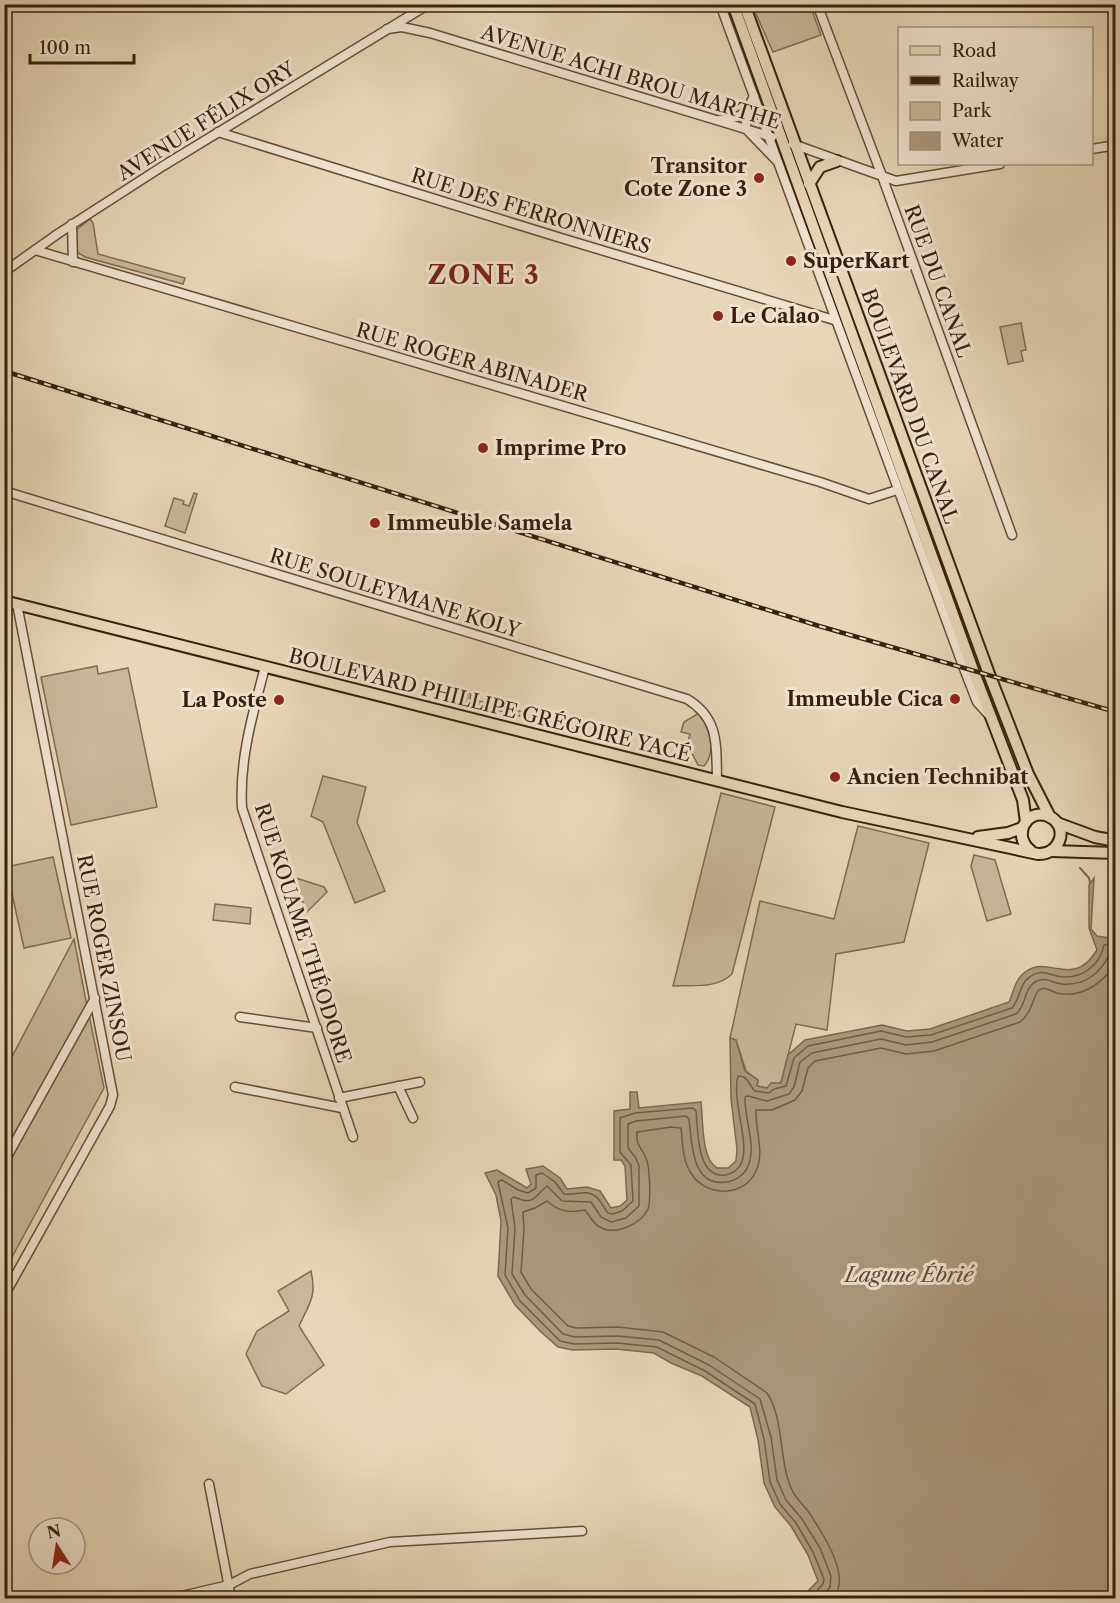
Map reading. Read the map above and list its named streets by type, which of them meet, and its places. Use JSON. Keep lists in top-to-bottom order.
{
  "streets": {
    "main road": ["BOULEVARD DU CANAL", "BOULEVARD PHILLIPE GRÉGOIRE YACÉ"],
    "street": [
      "AVENUE ACHI BROU MARTHE",
      "AVENUE FÉLIX ORY",
      "RUE DES FERRONNIERS",
      "RUE DU CANAL",
      "RUE ROGER ABINADER",
      "RUE SOULEYMANE KOLY",
      "RUE KOUAME THÉODORE",
      "RUE ROGER ZINSOU"
    ]
  },
  "crossings": [
    ["AVENUE ACHI BROU MARTHE", "AVENUE FÉLIX ORY"],
    ["AVENUE ACHI BROU MARTHE", "RUE DU CANAL"],
    ["AVENUE ACHI BROU MARTHE", "BOULEVARD DU CANAL"],
    ["AVENUE FÉLIX ORY", "RUE DES FERRONNIERS"],
    ["AVENUE FÉLIX ORY", "RUE ROGER ABINADER"],
    ["RUE DES FERRONNIERS", "BOULEVARD DU CANAL"],
    ["RUE ROGER ABINADER", "BOULEVARD DU CANAL"],
    ["BOULEVARD DU CANAL", "BOULEVARD PHILLIPE GRÉGOIRE YACÉ"],
    ["RUE SOULEYMANE KOLY", "BOULEVARD PHILLIPE GRÉGOIRE YACÉ"],
    ["BOULEVARD PHILLIPE GRÉGOIRE YACÉ", "RUE KOUAME THÉODORE"],
    ["BOULEVARD PHILLIPE GRÉGOIRE YACÉ", "RUE ROGER ZINSOU"]
  ],
  "districts": ["ZONE 3"],
  "water": ["Lagune Ébrié"],
  "places": [
    "Transitor Cote Zone 3",
    "SuperKart",
    "Le Calao",
    "Imprime Pro",
    "Immeuble Samela",
    "Immeuble Cica",
    "La Poste",
    "Ancien Technibat"
  ],
  "legend": [
    "Road",
    "Railway",
    "Park",
    "Water"
  ],
  "scale_bar": "100 m",
  "north": "top"
}
